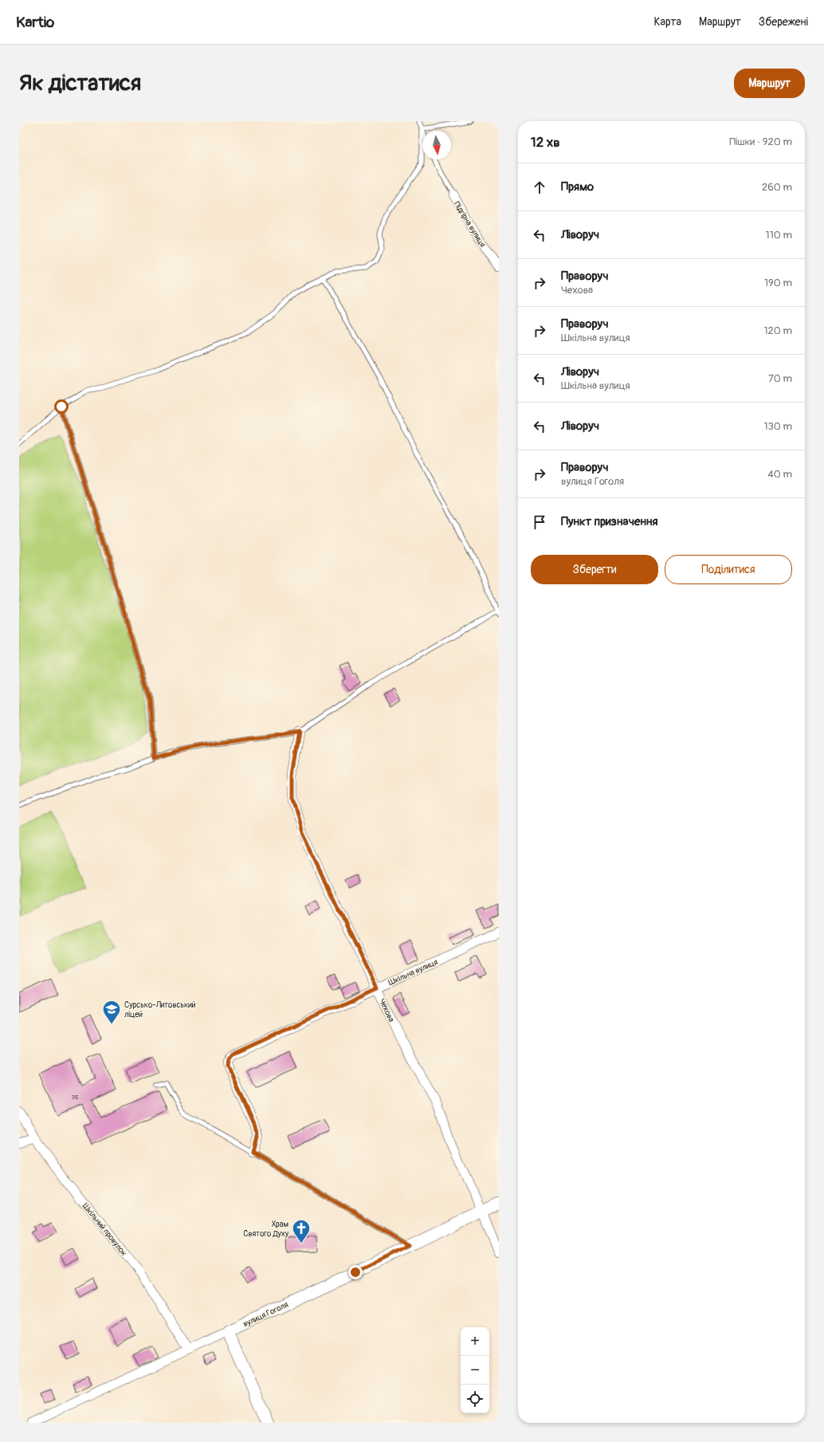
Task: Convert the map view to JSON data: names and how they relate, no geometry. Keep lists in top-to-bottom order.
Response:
{
  "streets": {
    "street": [
      "Підгірна вулиця",
      "Шкільна вулиця",
      "Чехова",
      "Шкільний провулок",
      "вулиця Гоголя"
    ]
  },
  "crossings": [
    ["Шкільна вулиця", "Чехова"],
    ["Чехова", "вулиця Гоголя"],
    ["Шкільний провулок", "вулиця Гоголя"]
  ],
  "places": {
    "school or university": ["Сурсько-Литовський ліцей"],
    "church": ["Храм Святого Духу"]
  },
  "house_numbers": ["35"],
  "north": "bottom",
  "page": {
    "header": "Kartio",
    "nav": ["Карта", "Маршрут", "Збережені"],
    "buttons": [
      "Маршрут",
      ["Зберегти", "Поділитися"]
    ],
    "title": "Як дістатися",
    "heading": ["12 хв", "Пішки · 920 m"],
    "list": [
      ["Прямо", "260 m"],
      ["Ліворуч", "110 m"],
      ["Праворуч", "Чехова", "190 m"],
      ["Праворуч", "Шкільна вулиця", "120 m"],
      ["Ліворуч", "Шкільна вулиця", "70 m"],
      ["Ліворуч", "130 m"],
      ["Праворуч", "вулиця Гоголя", "40 m"],
      "Пункт призначення"
    ],
    "map_buttons": ["+", "−"]
  }
}
